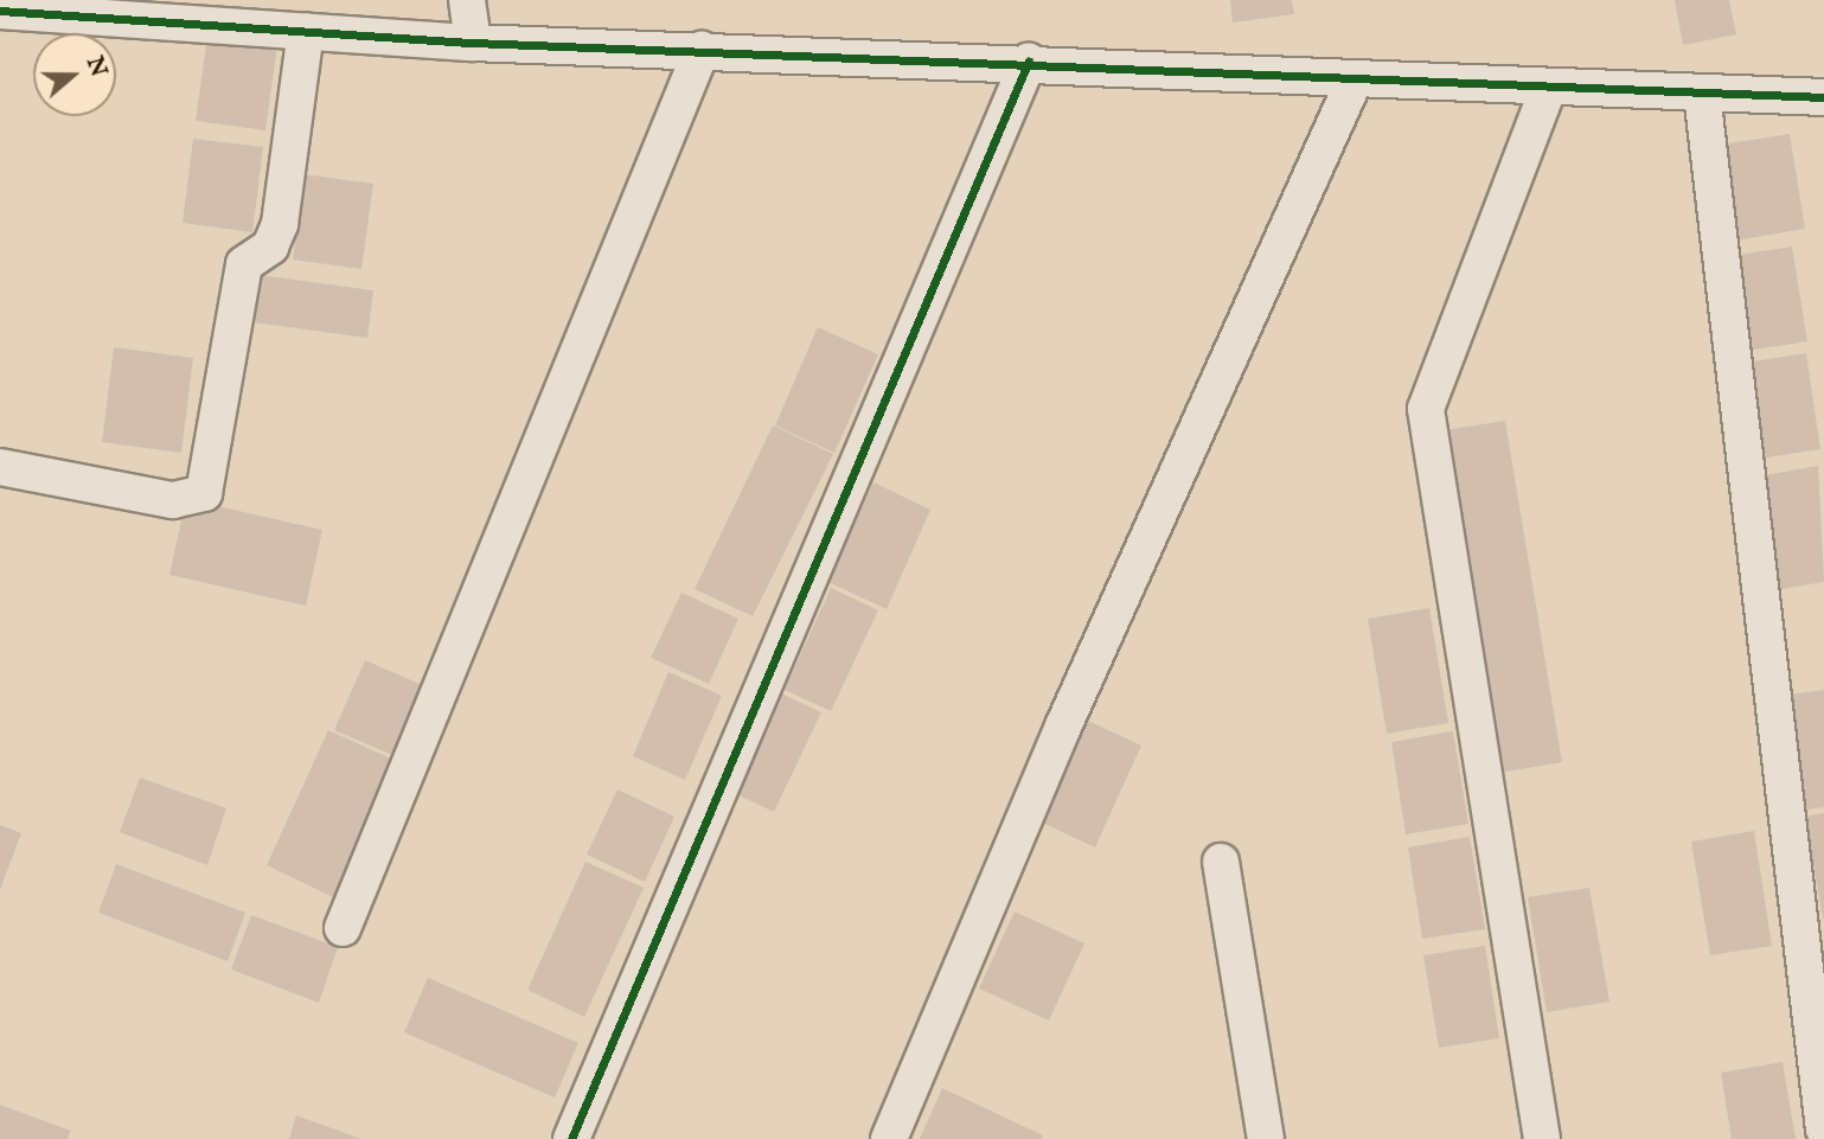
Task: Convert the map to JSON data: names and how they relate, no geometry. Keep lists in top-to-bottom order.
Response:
{
  "north": "right"
}
